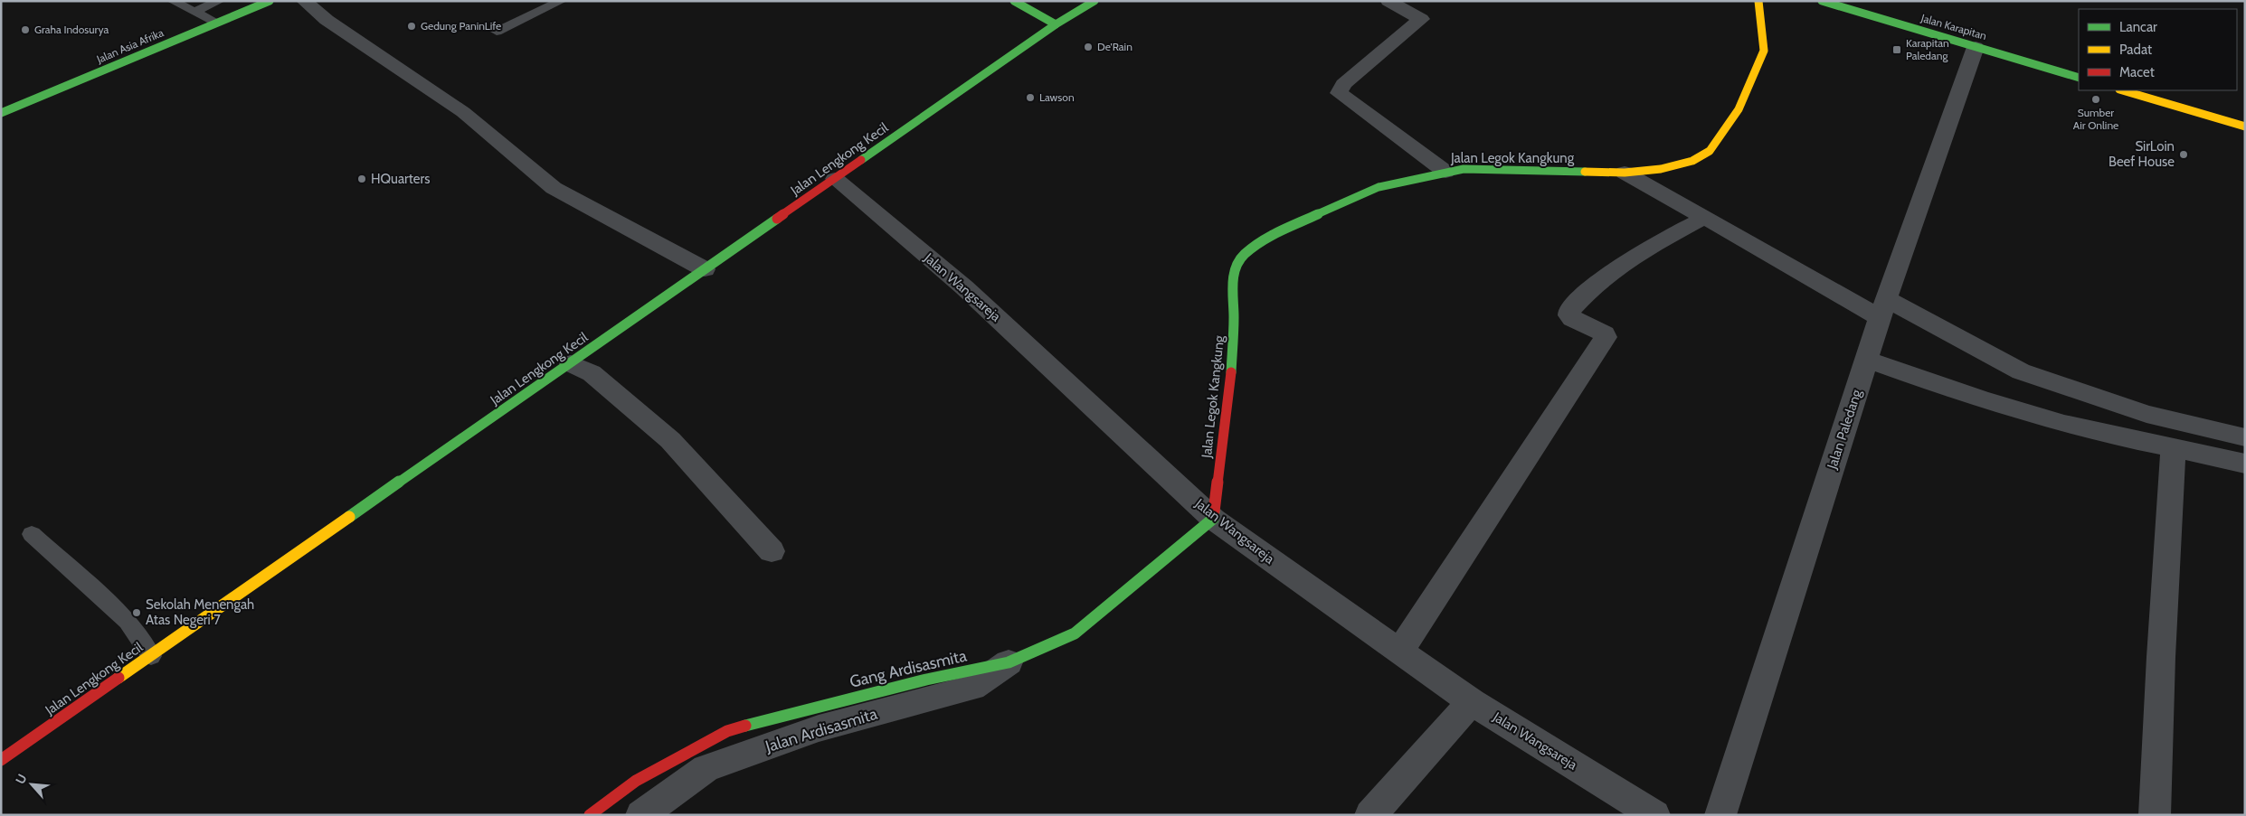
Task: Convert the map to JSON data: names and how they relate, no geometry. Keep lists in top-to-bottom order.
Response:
{
  "streets": {
    "main road": [
      "Jalan Karapitan",
      "Jalan Asia Afrika",
      "Jalan Legok Kangkung",
      "Jalan Lengkong Kecil",
      "Gang Ardisasmita"
    ],
    "street": ["Jalan Wangsareja", "Jalan Paledang", "Jalan Ardisasmita"]
  },
  "crossings": [
    ["Jalan Karapitan", "Jalan Paledang"],
    ["Jalan Legok Kangkung", "Jalan Wangsareja"],
    ["Jalan Legok Kangkung", "Gang Ardisasmita"],
    ["Jalan Lengkong Kecil", "Jalan Wangsareja"],
    ["Jalan Wangsareja", "Gang Ardisasmita"],
    ["Gang Ardisasmita", "Jalan Ardisasmita"]
  ],
  "places": {
    "other": [
      "Gedung PaninLife",
      "Graha Indosurya",
      "De'Rain",
      "Lawson",
      "Sumber Air Online",
      "SirLoin Beef House",
      "HQuarters",
      "Sekolah Menengah Atas Negeri 7"
    ],
    "transit": ["Karapitan Paledang"]
  },
  "legend": ["Lancar", "Padat", "Macet"],
  "north": "top left"
}
